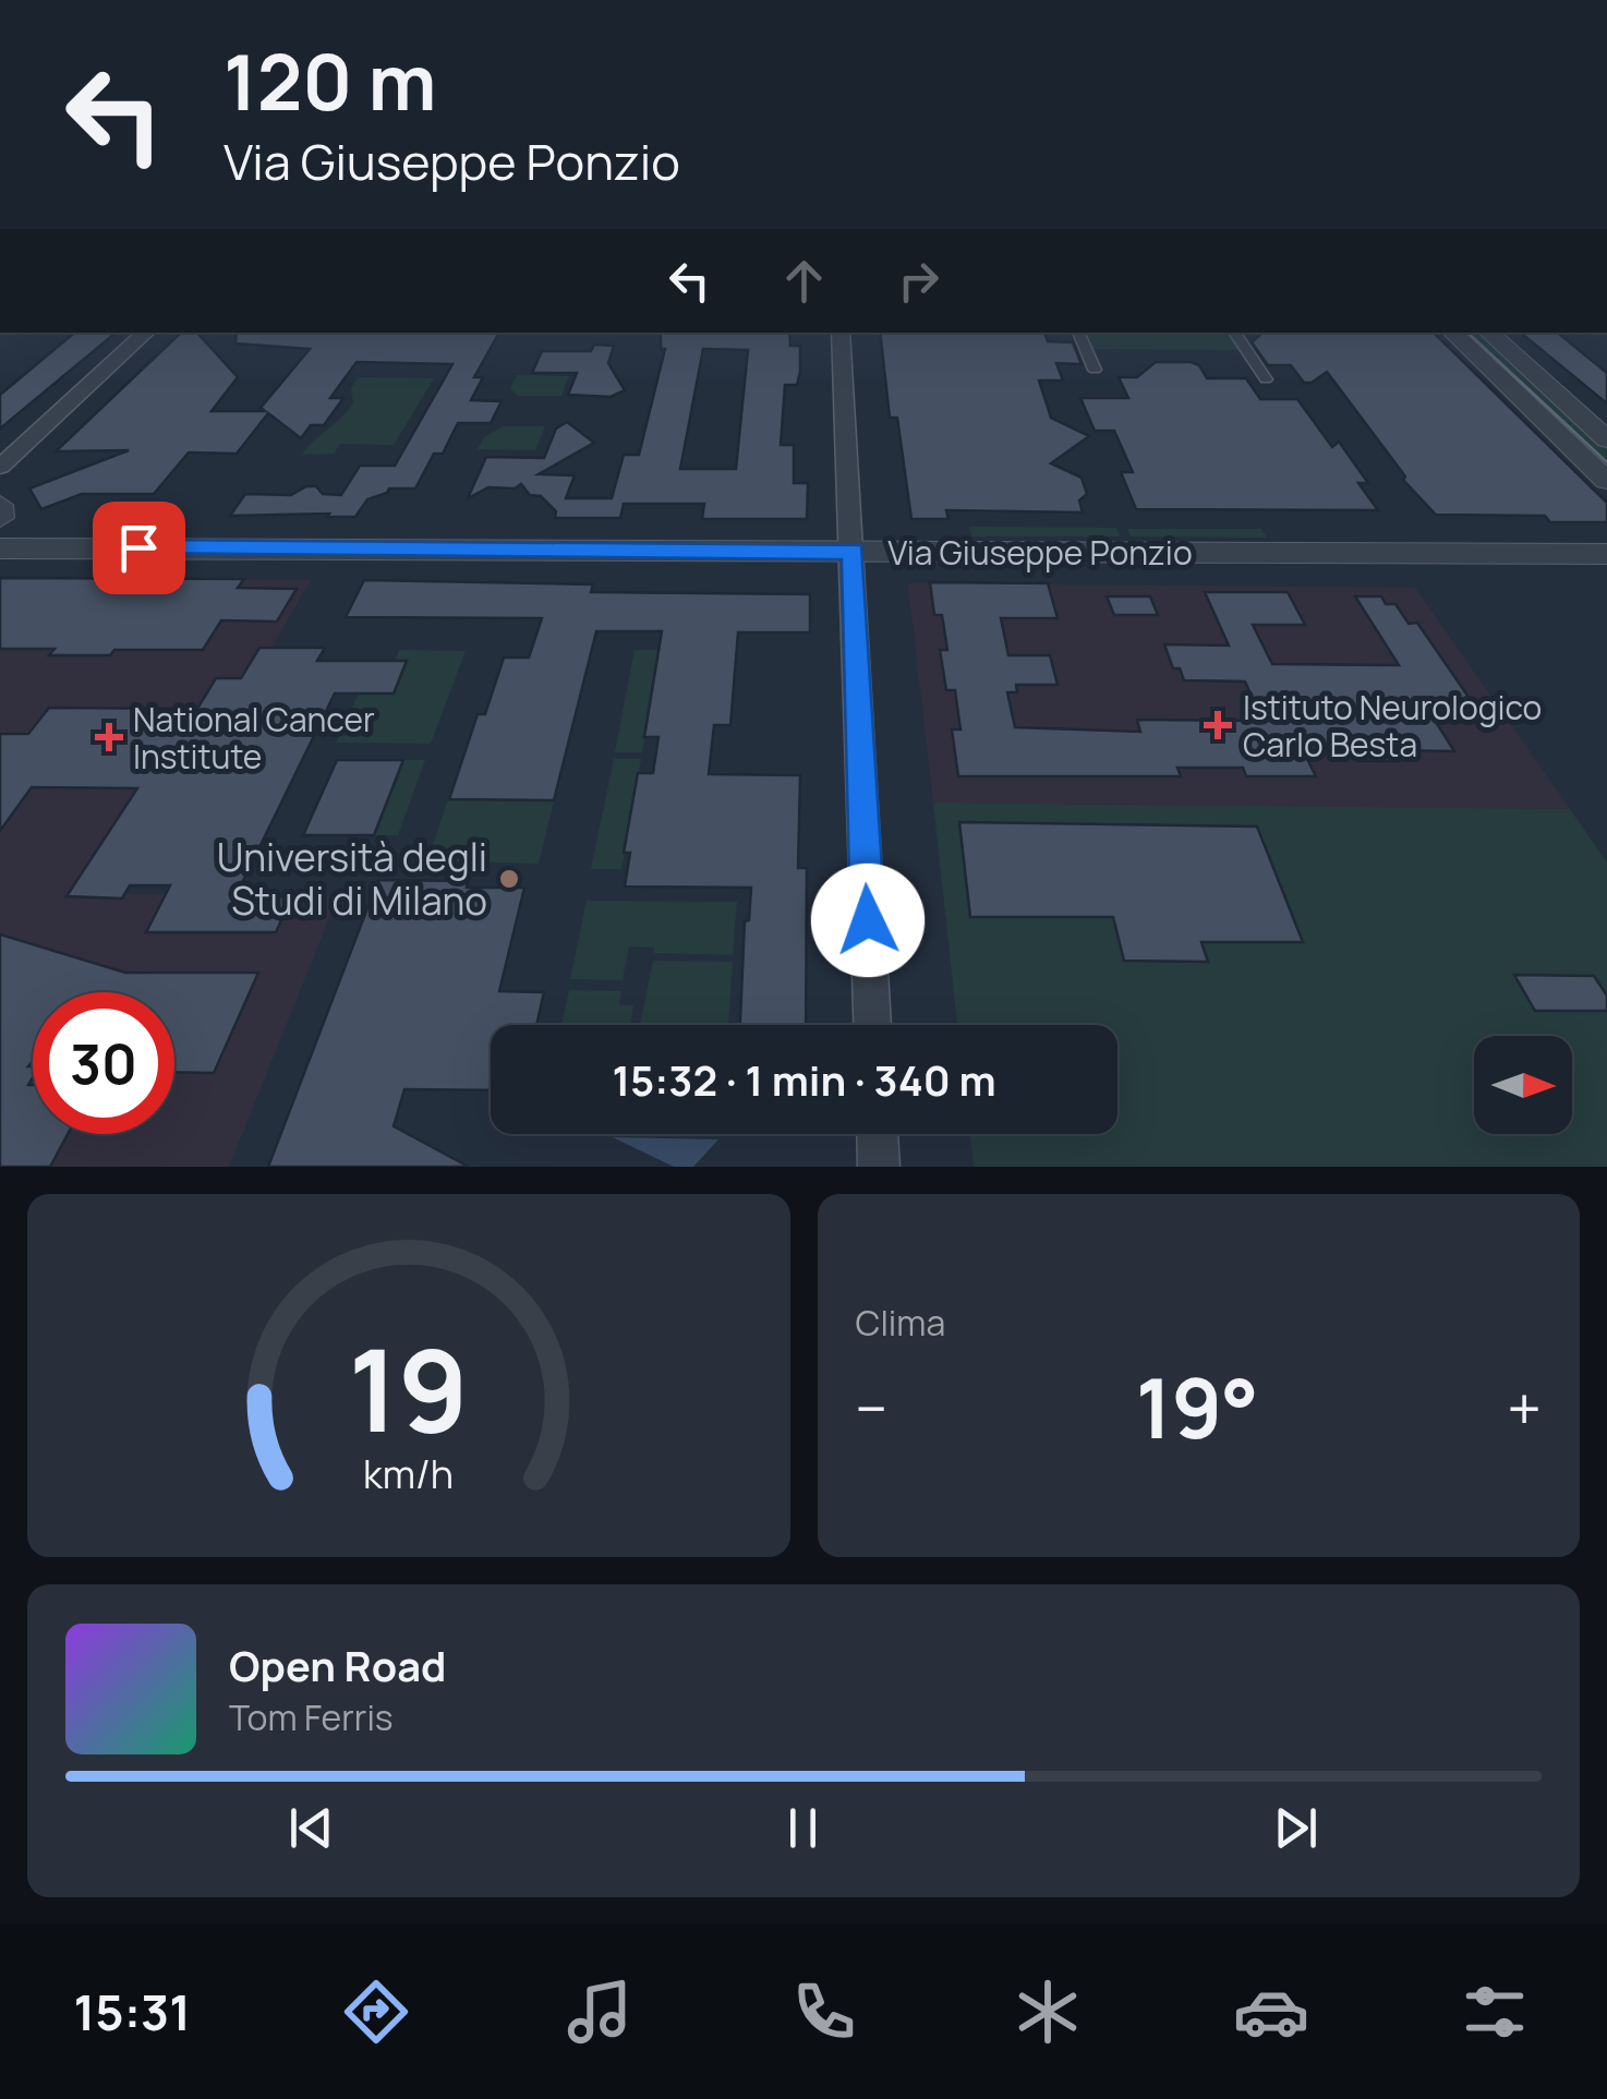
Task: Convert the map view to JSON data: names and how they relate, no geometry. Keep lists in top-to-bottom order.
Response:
{
  "streets": {
    "street": ["Via Giuseppe Ponzio"]
  },
  "places": {
    "health": ["Istituto Neurologico Carlo Besta", "National Cancer Institute"],
    "other": ["Università degli Studi di Milano"]
  },
  "north": "right",
  "page": {
    "turn": ["120 m", "Via Giuseppe Ponzio"],
    "limit": "30",
    "trip": "15:32 · 1 min · 340 m",
    "tile": "Clima",
    "heat": ["−", "19°", "+"],
    "song": ["Open Road", "Tom Ferris"],
    "tabs": "15:31",
    "gauge": ["19", "km/h"]
  }
}
